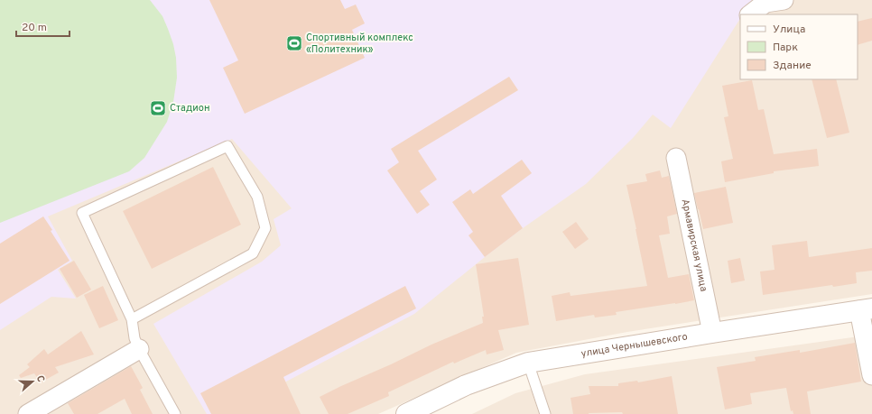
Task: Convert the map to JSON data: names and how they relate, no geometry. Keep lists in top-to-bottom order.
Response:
{
  "streets": {
    "street": ["Армавирская улица", "улица Чернышевского"]
  },
  "crossings": [
    ["Армавирская улица", "улица Чернышевского"]
  ],
  "places": {
    "sports": ["Спортивный комплекс «Политехник»", "Стадион"]
  },
  "legend": ["Улица", "Парк", "Здание"],
  "scale_bar": "20 m",
  "north": "right"
}
